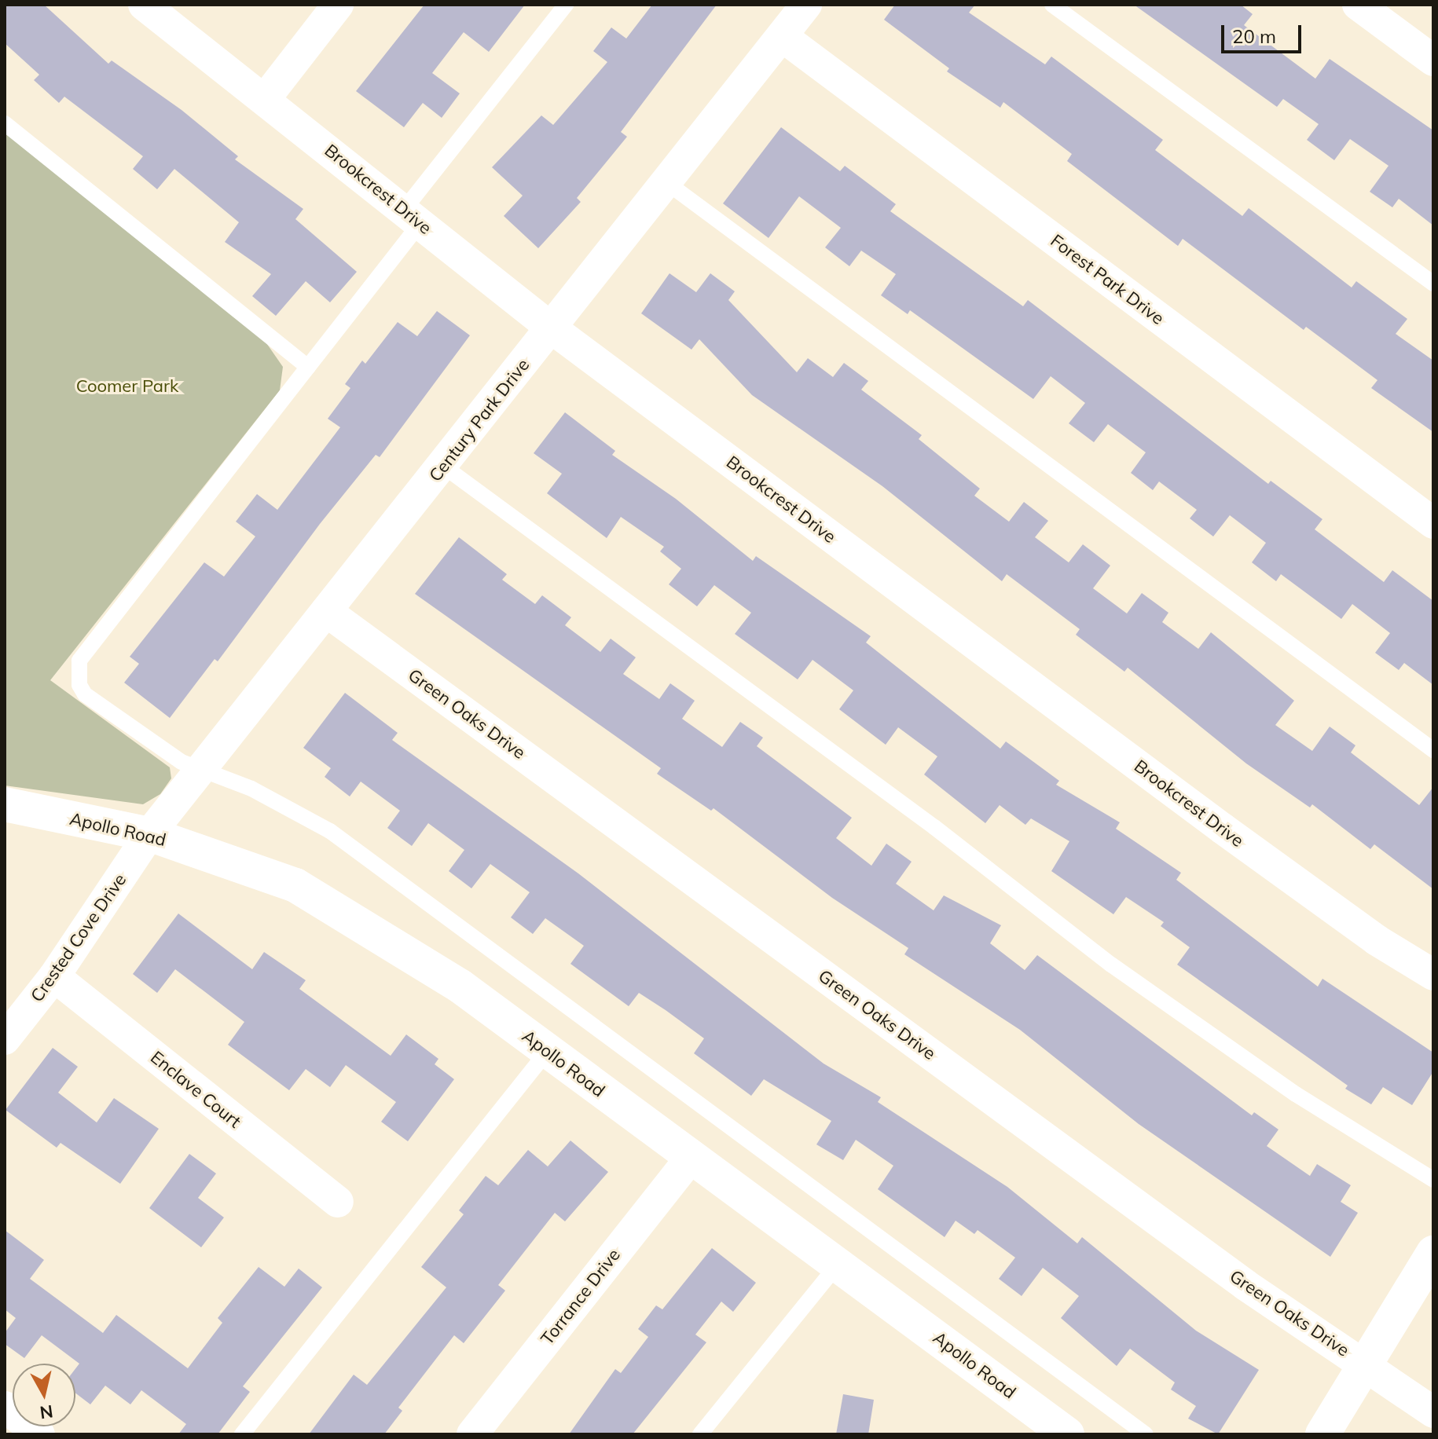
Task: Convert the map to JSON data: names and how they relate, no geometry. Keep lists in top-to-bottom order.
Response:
{
  "streets": {
    "street": [
      "Brookcrest Drive",
      "Forest Park Drive",
      "Century Park Drive",
      "Green Oaks Drive",
      "Apollo Road",
      "Crested Cove Drive",
      "Enclave Court",
      "Torrance Drive"
    ]
  },
  "crossings": [
    ["Brookcrest Drive", "Century Park Drive"],
    ["Forest Park Drive", "Century Park Drive"],
    ["Century Park Drive", "Green Oaks Drive"],
    ["Century Park Drive", "Apollo Road"],
    ["Century Park Drive", "Crested Cove Drive"],
    ["Apollo Road", "Crested Cove Drive"],
    ["Apollo Road", "Torrance Drive"],
    ["Crested Cove Drive", "Enclave Court"]
  ],
  "parks": ["Coomer Park"],
  "scale_bar": "20 m",
  "north": "bottom"
}
